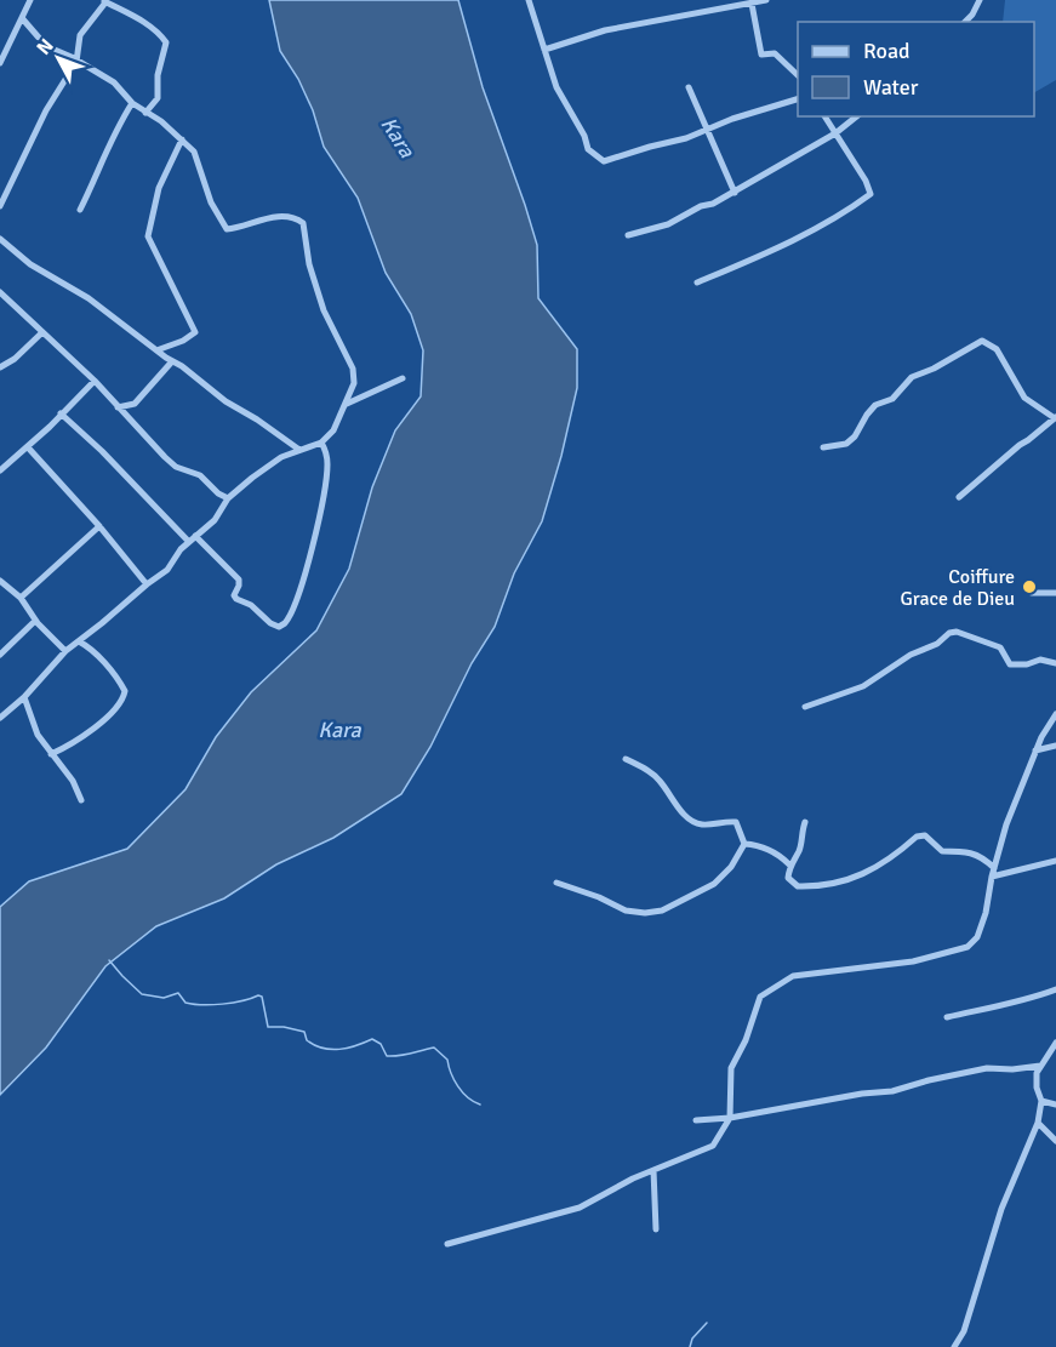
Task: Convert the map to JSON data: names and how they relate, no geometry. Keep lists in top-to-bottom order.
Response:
{
  "water": ["Kara"],
  "places": ["Coiffure Grace de Dieu"],
  "legend": ["Road", "Water"],
  "north": "top left"
}
